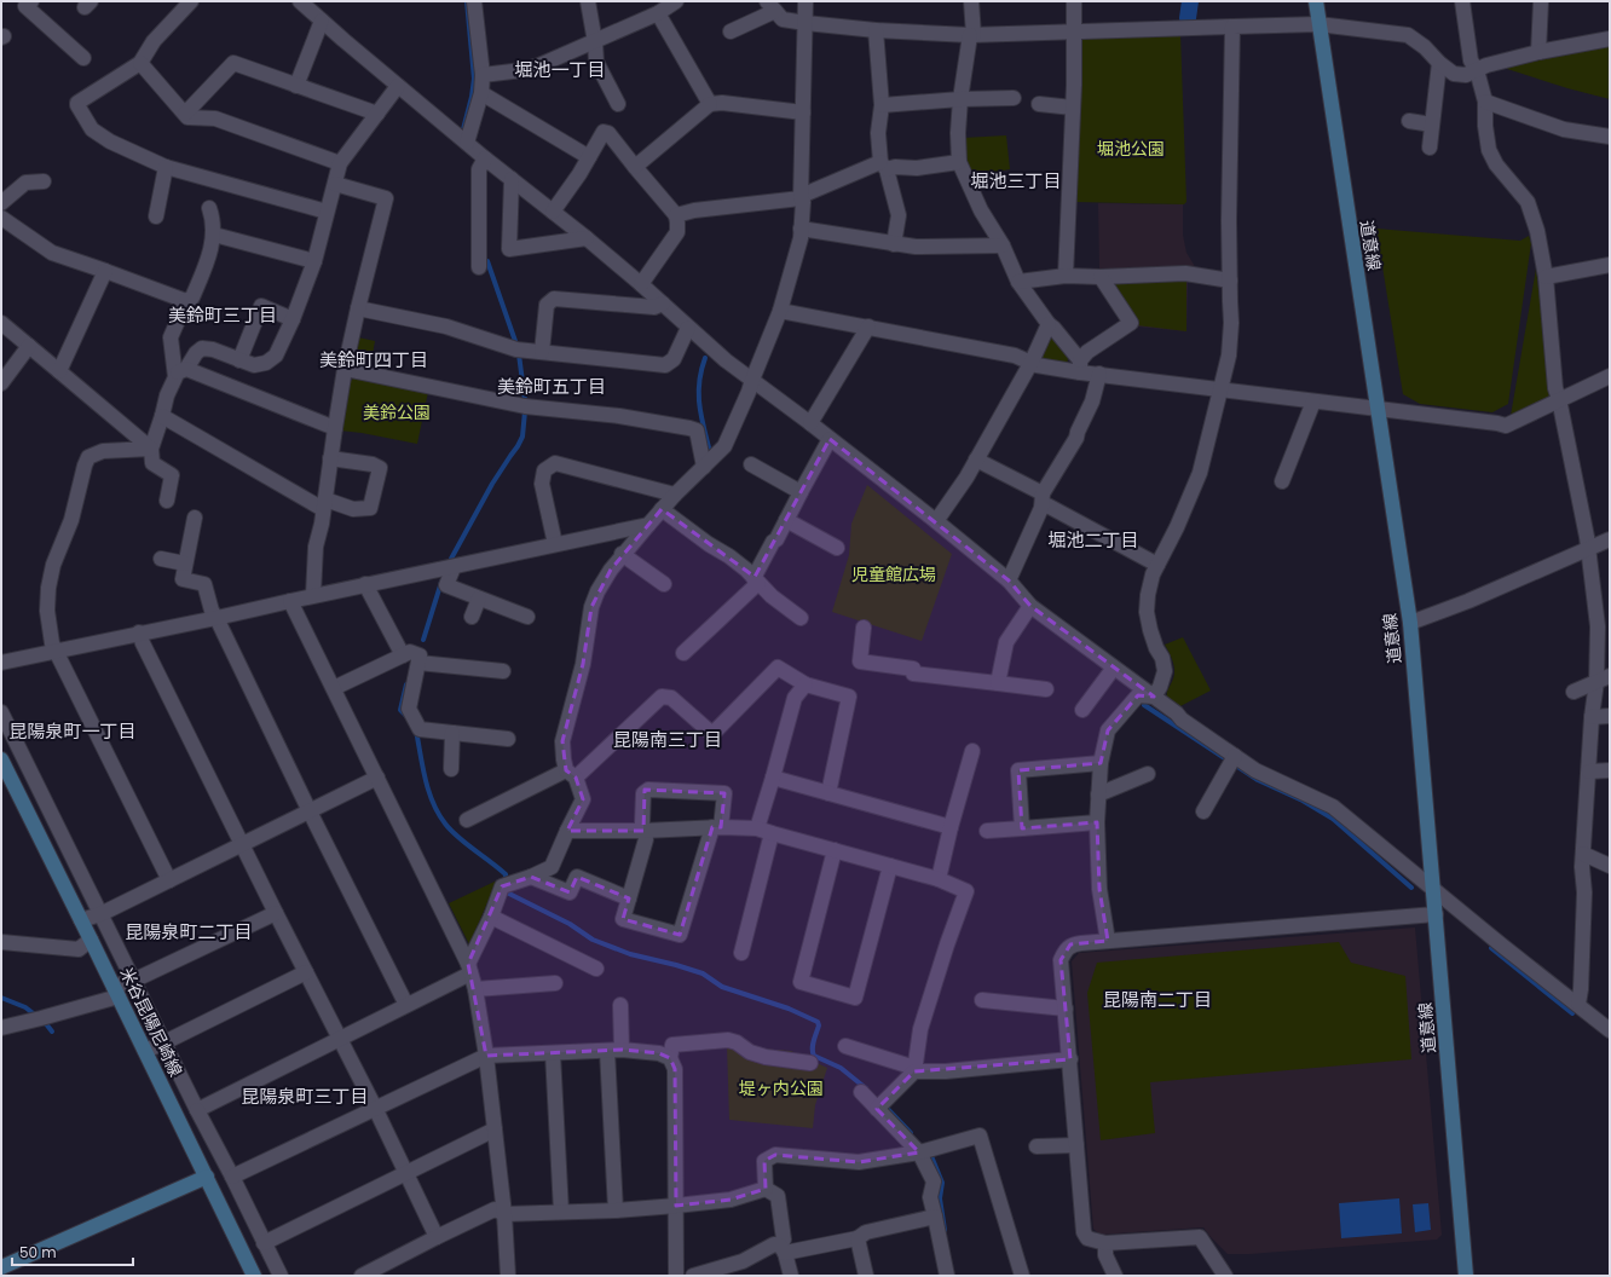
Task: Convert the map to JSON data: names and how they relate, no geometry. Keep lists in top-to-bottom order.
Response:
{
  "streets": {
    "street": ["道意線", "米谷昆陽尼崎線"]
  },
  "districts": [
    "堀池一丁目",
    "堀池三丁目",
    "美鈴町三丁目",
    "美鈴町四丁目",
    "美鈴町五丁目",
    "堀池二丁目",
    "昆陽泉町一丁目",
    "昆陽南三丁目",
    "昆陽泉町二丁目",
    "昆陽南二丁目",
    "昆陽泉町三丁目"
  ],
  "parks": [
    "堀池公園",
    "美鈴公園",
    "児童館広場",
    "堤ヶ内公園"
  ],
  "scale_bar": "50 m"
}
